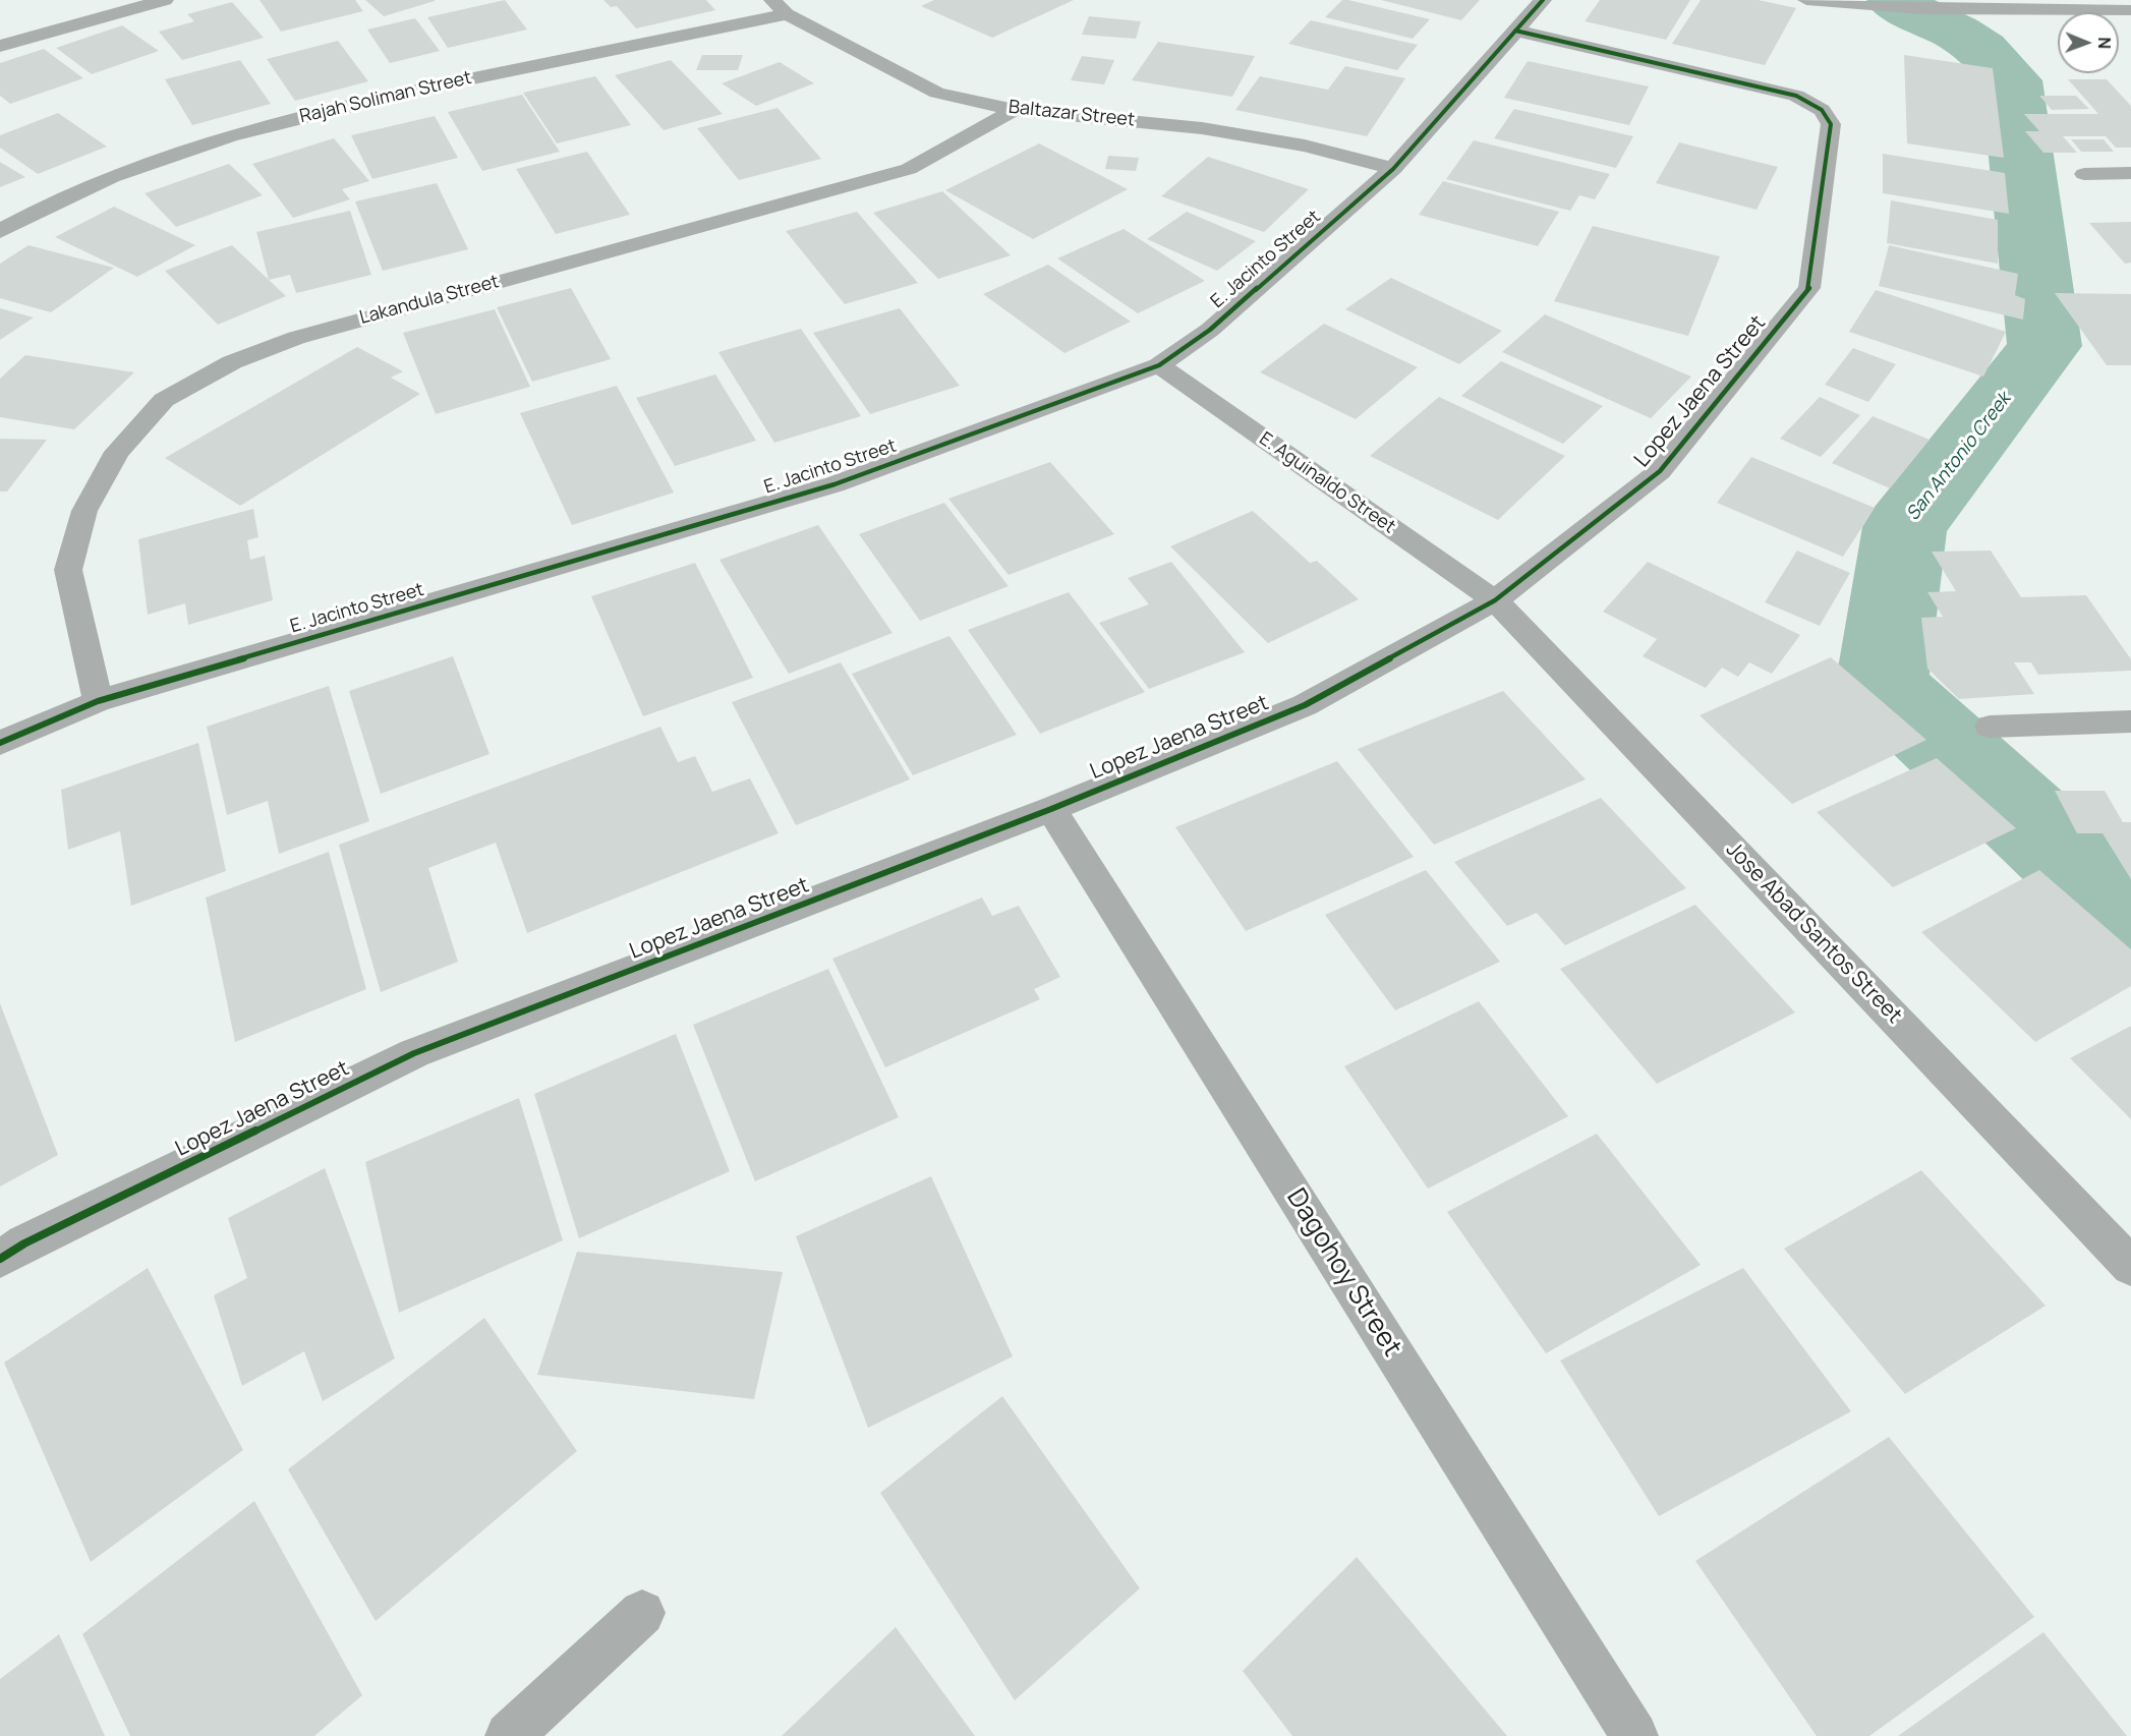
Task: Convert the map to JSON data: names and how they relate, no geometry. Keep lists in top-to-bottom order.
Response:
{
  "streets": {
    "street": [
      "Rajah Soliman Street",
      "Baltazar Street",
      "E. Jacinto Street",
      "Lakandula Street",
      "Lopez Jaena Street",
      "E. Aguinaldo Street",
      "Jose Abad Santos Street",
      "Dagohoy Street"
    ]
  },
  "crossings": [
    ["Rajah Soliman Street", "Baltazar Street"],
    ["Baltazar Street", "E. Jacinto Street"],
    ["Baltazar Street", "Lakandula Street"],
    ["E. Jacinto Street", "Lakandula Street"],
    ["E. Jacinto Street", "Lopez Jaena Street"],
    ["E. Jacinto Street", "E. Aguinaldo Street"],
    ["Lopez Jaena Street", "E. Aguinaldo Street"],
    ["Lopez Jaena Street", "Jose Abad Santos Street"],
    ["Lopez Jaena Street", "Dagohoy Street"],
    ["E. Aguinaldo Street", "Jose Abad Santos Street"]
  ],
  "water": ["San Antonio Creek"],
  "north": "right"
}
